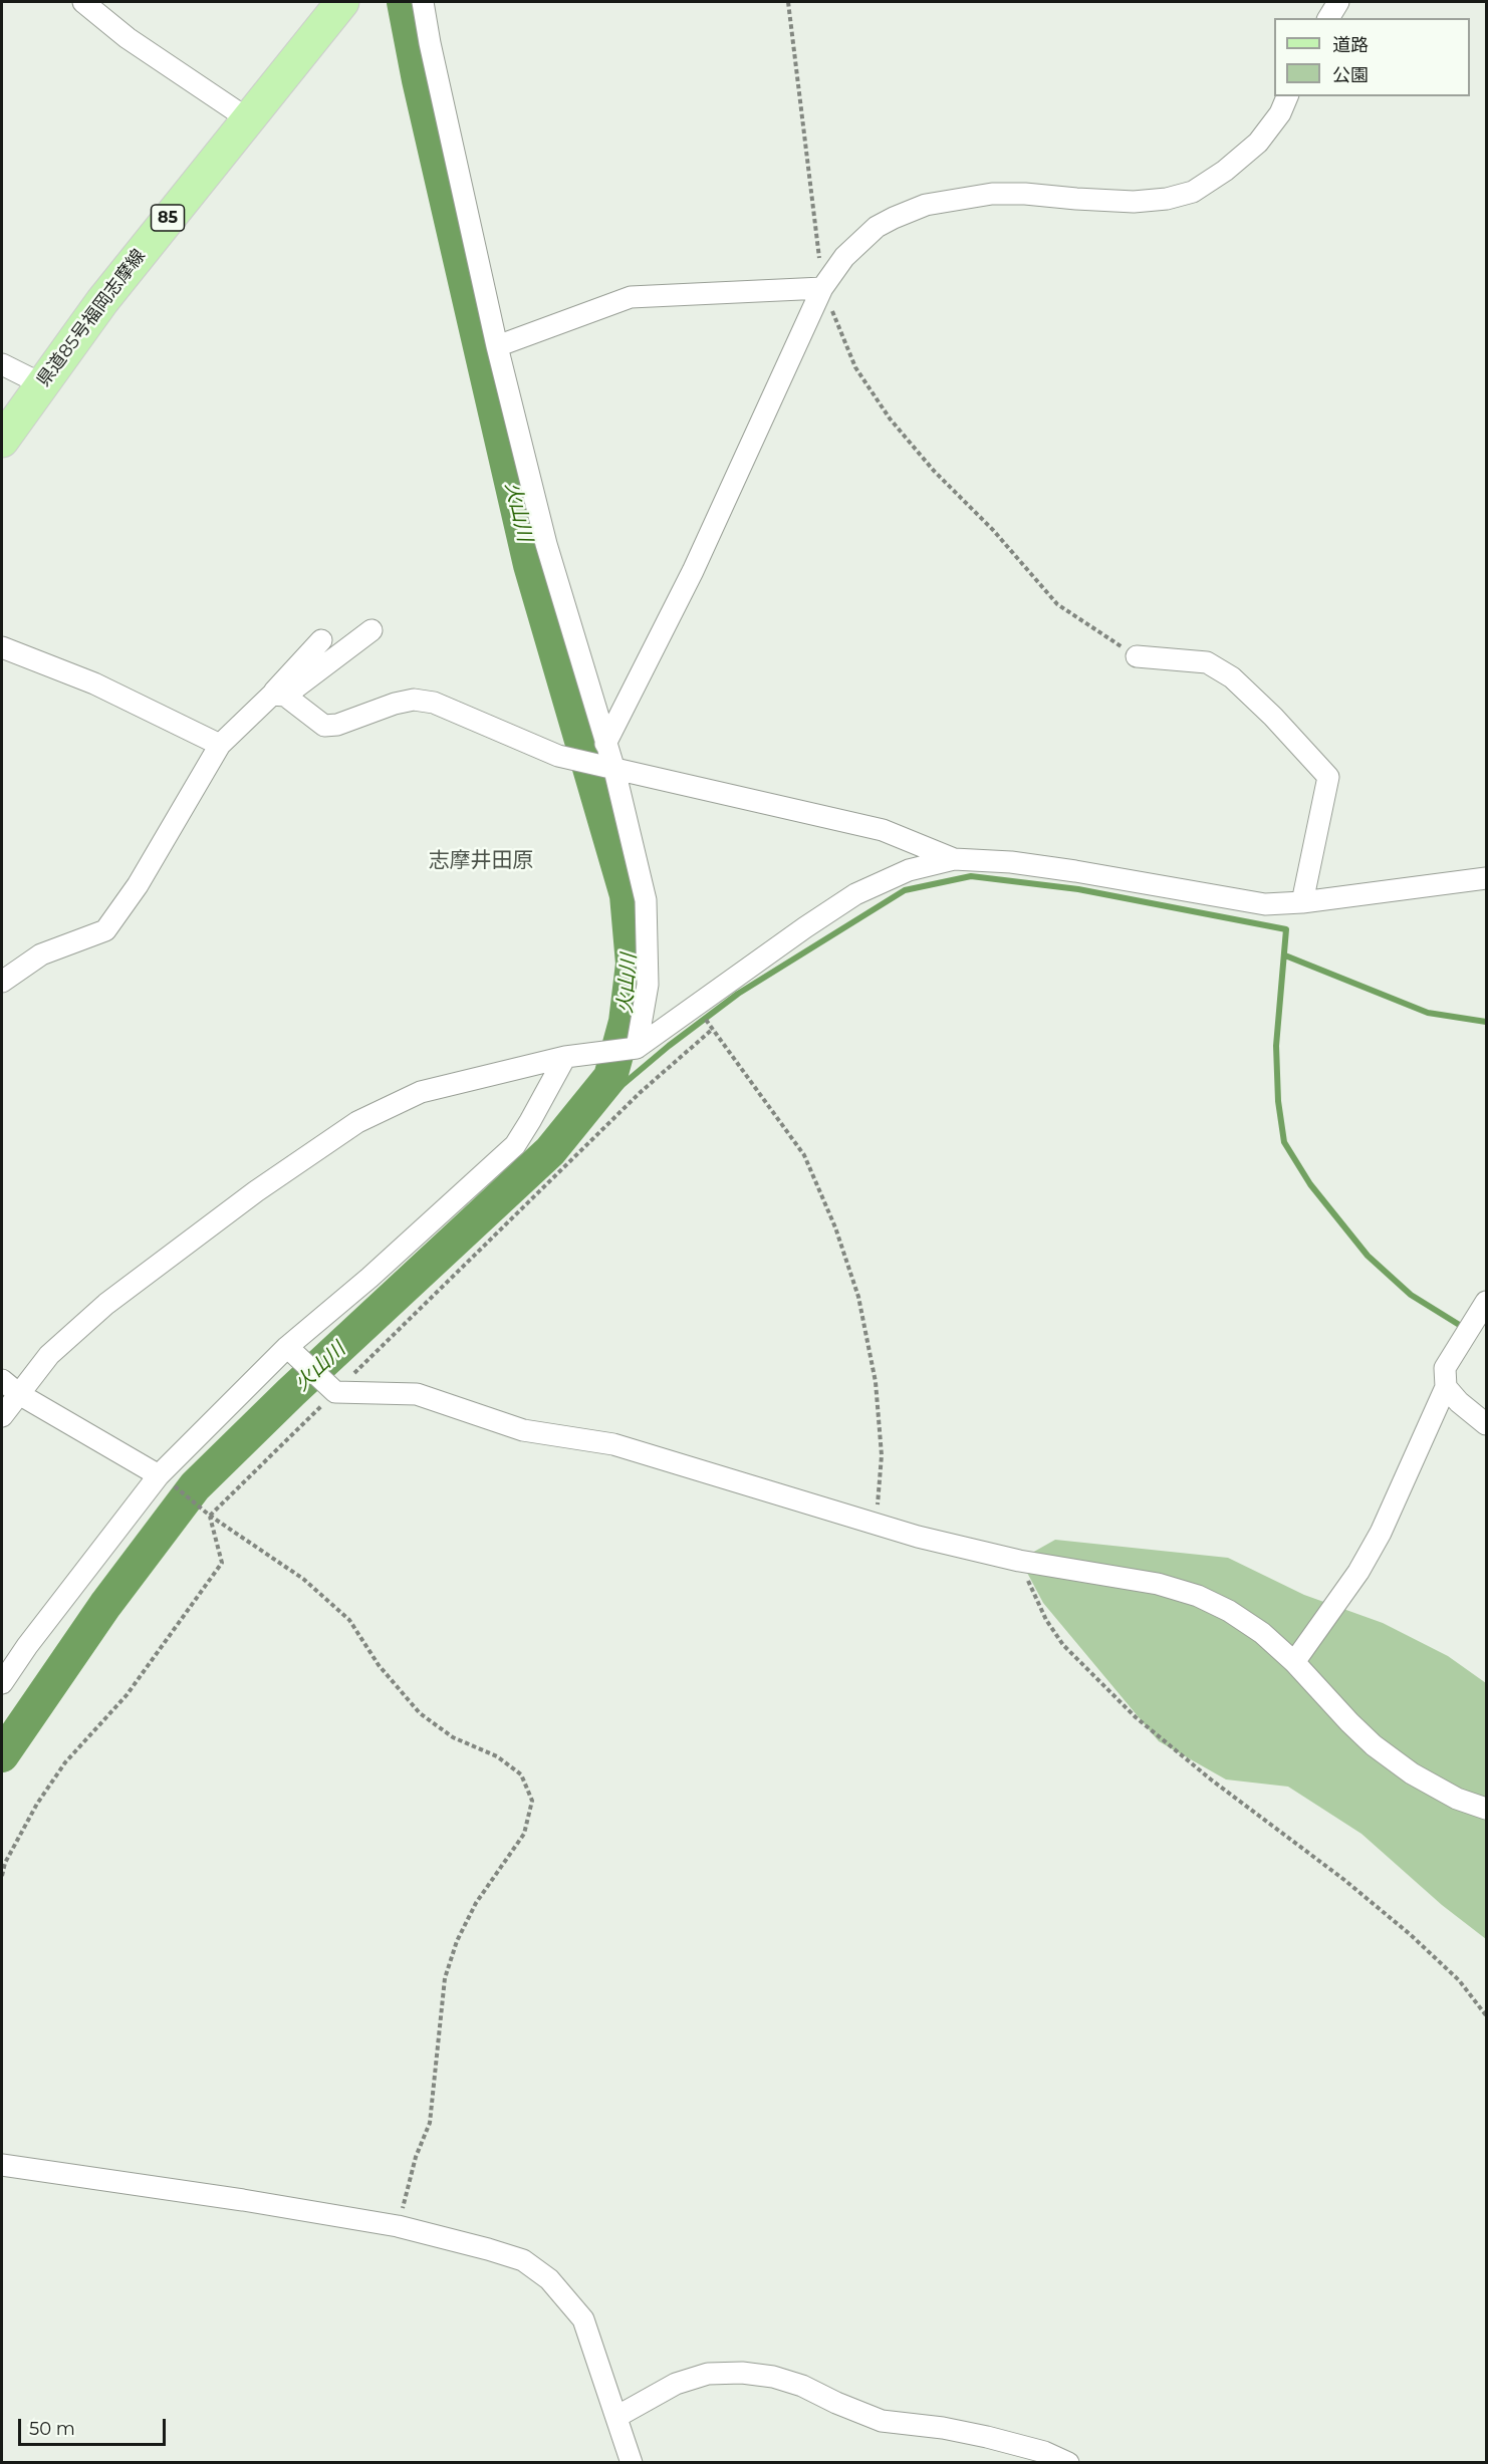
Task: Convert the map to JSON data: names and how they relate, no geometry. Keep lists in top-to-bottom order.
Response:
{
  "streets": {
    "main road": ["85", "県道85号福岡志摩線"]
  },
  "districts": ["志摩井田原"],
  "water": ["火山川"],
  "legend": ["道路", "公園"],
  "scale_bar": "50 m"
}
